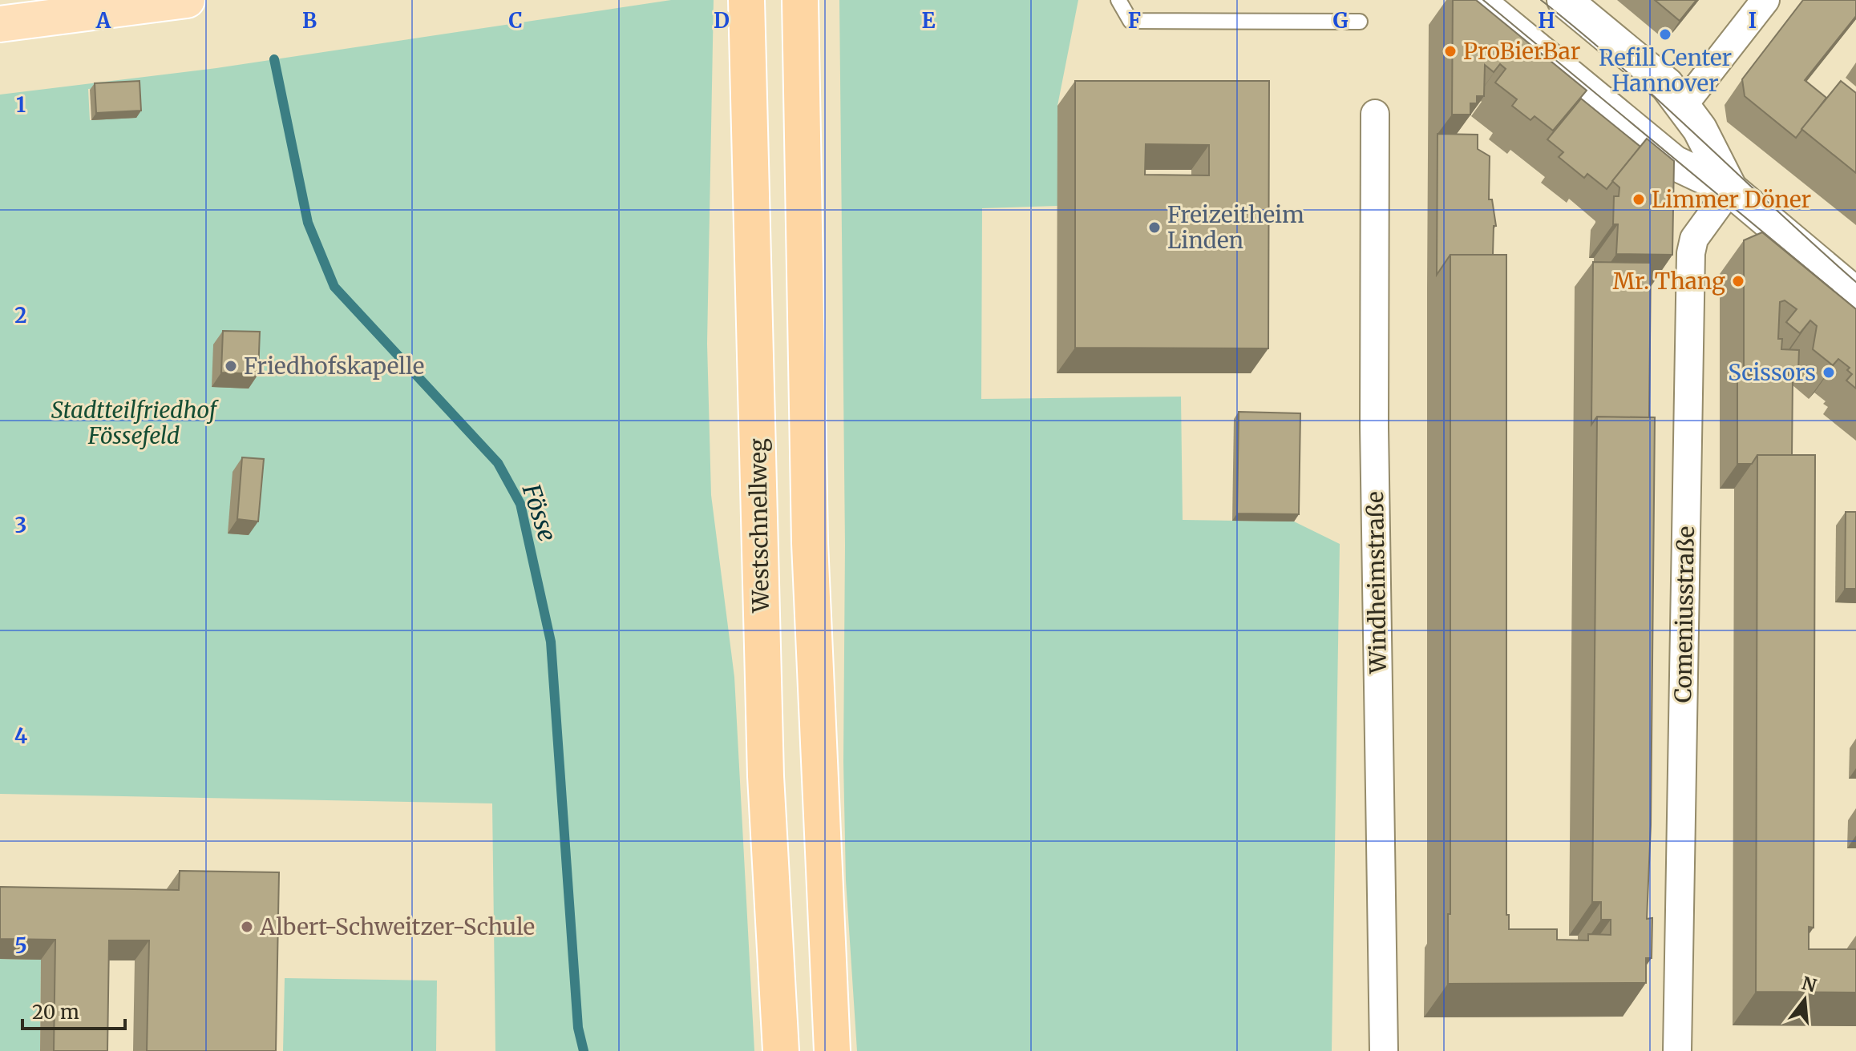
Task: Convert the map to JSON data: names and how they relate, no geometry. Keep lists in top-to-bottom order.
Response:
{
  "streets": {
    "highway": ["Westschnellweg"],
    "street": ["Windheimstraße", "Comeniusstraße"]
  },
  "water": ["Fösse"],
  "parks": ["Stadtteilfriedhof Fössefeld"],
  "places": [
    "Refill Center Hannover",
    "ProBierBar",
    "Limmer Döner",
    "Freizeitheim Linden",
    "Mr. Thang",
    "Friedhofskapelle",
    "Scissors",
    "Albert-Schweitzer-Schule"
  ],
  "scale_bar": "20 m",
  "north": "top",
  "grid": {
    "columns": [
      "A",
      "B",
      "C",
      "D",
      "E",
      "F",
      "G",
      "H",
      "I"
    ],
    "rows": [
      "1",
      "2",
      "3",
      "4",
      "5"
    ]
  }
}
